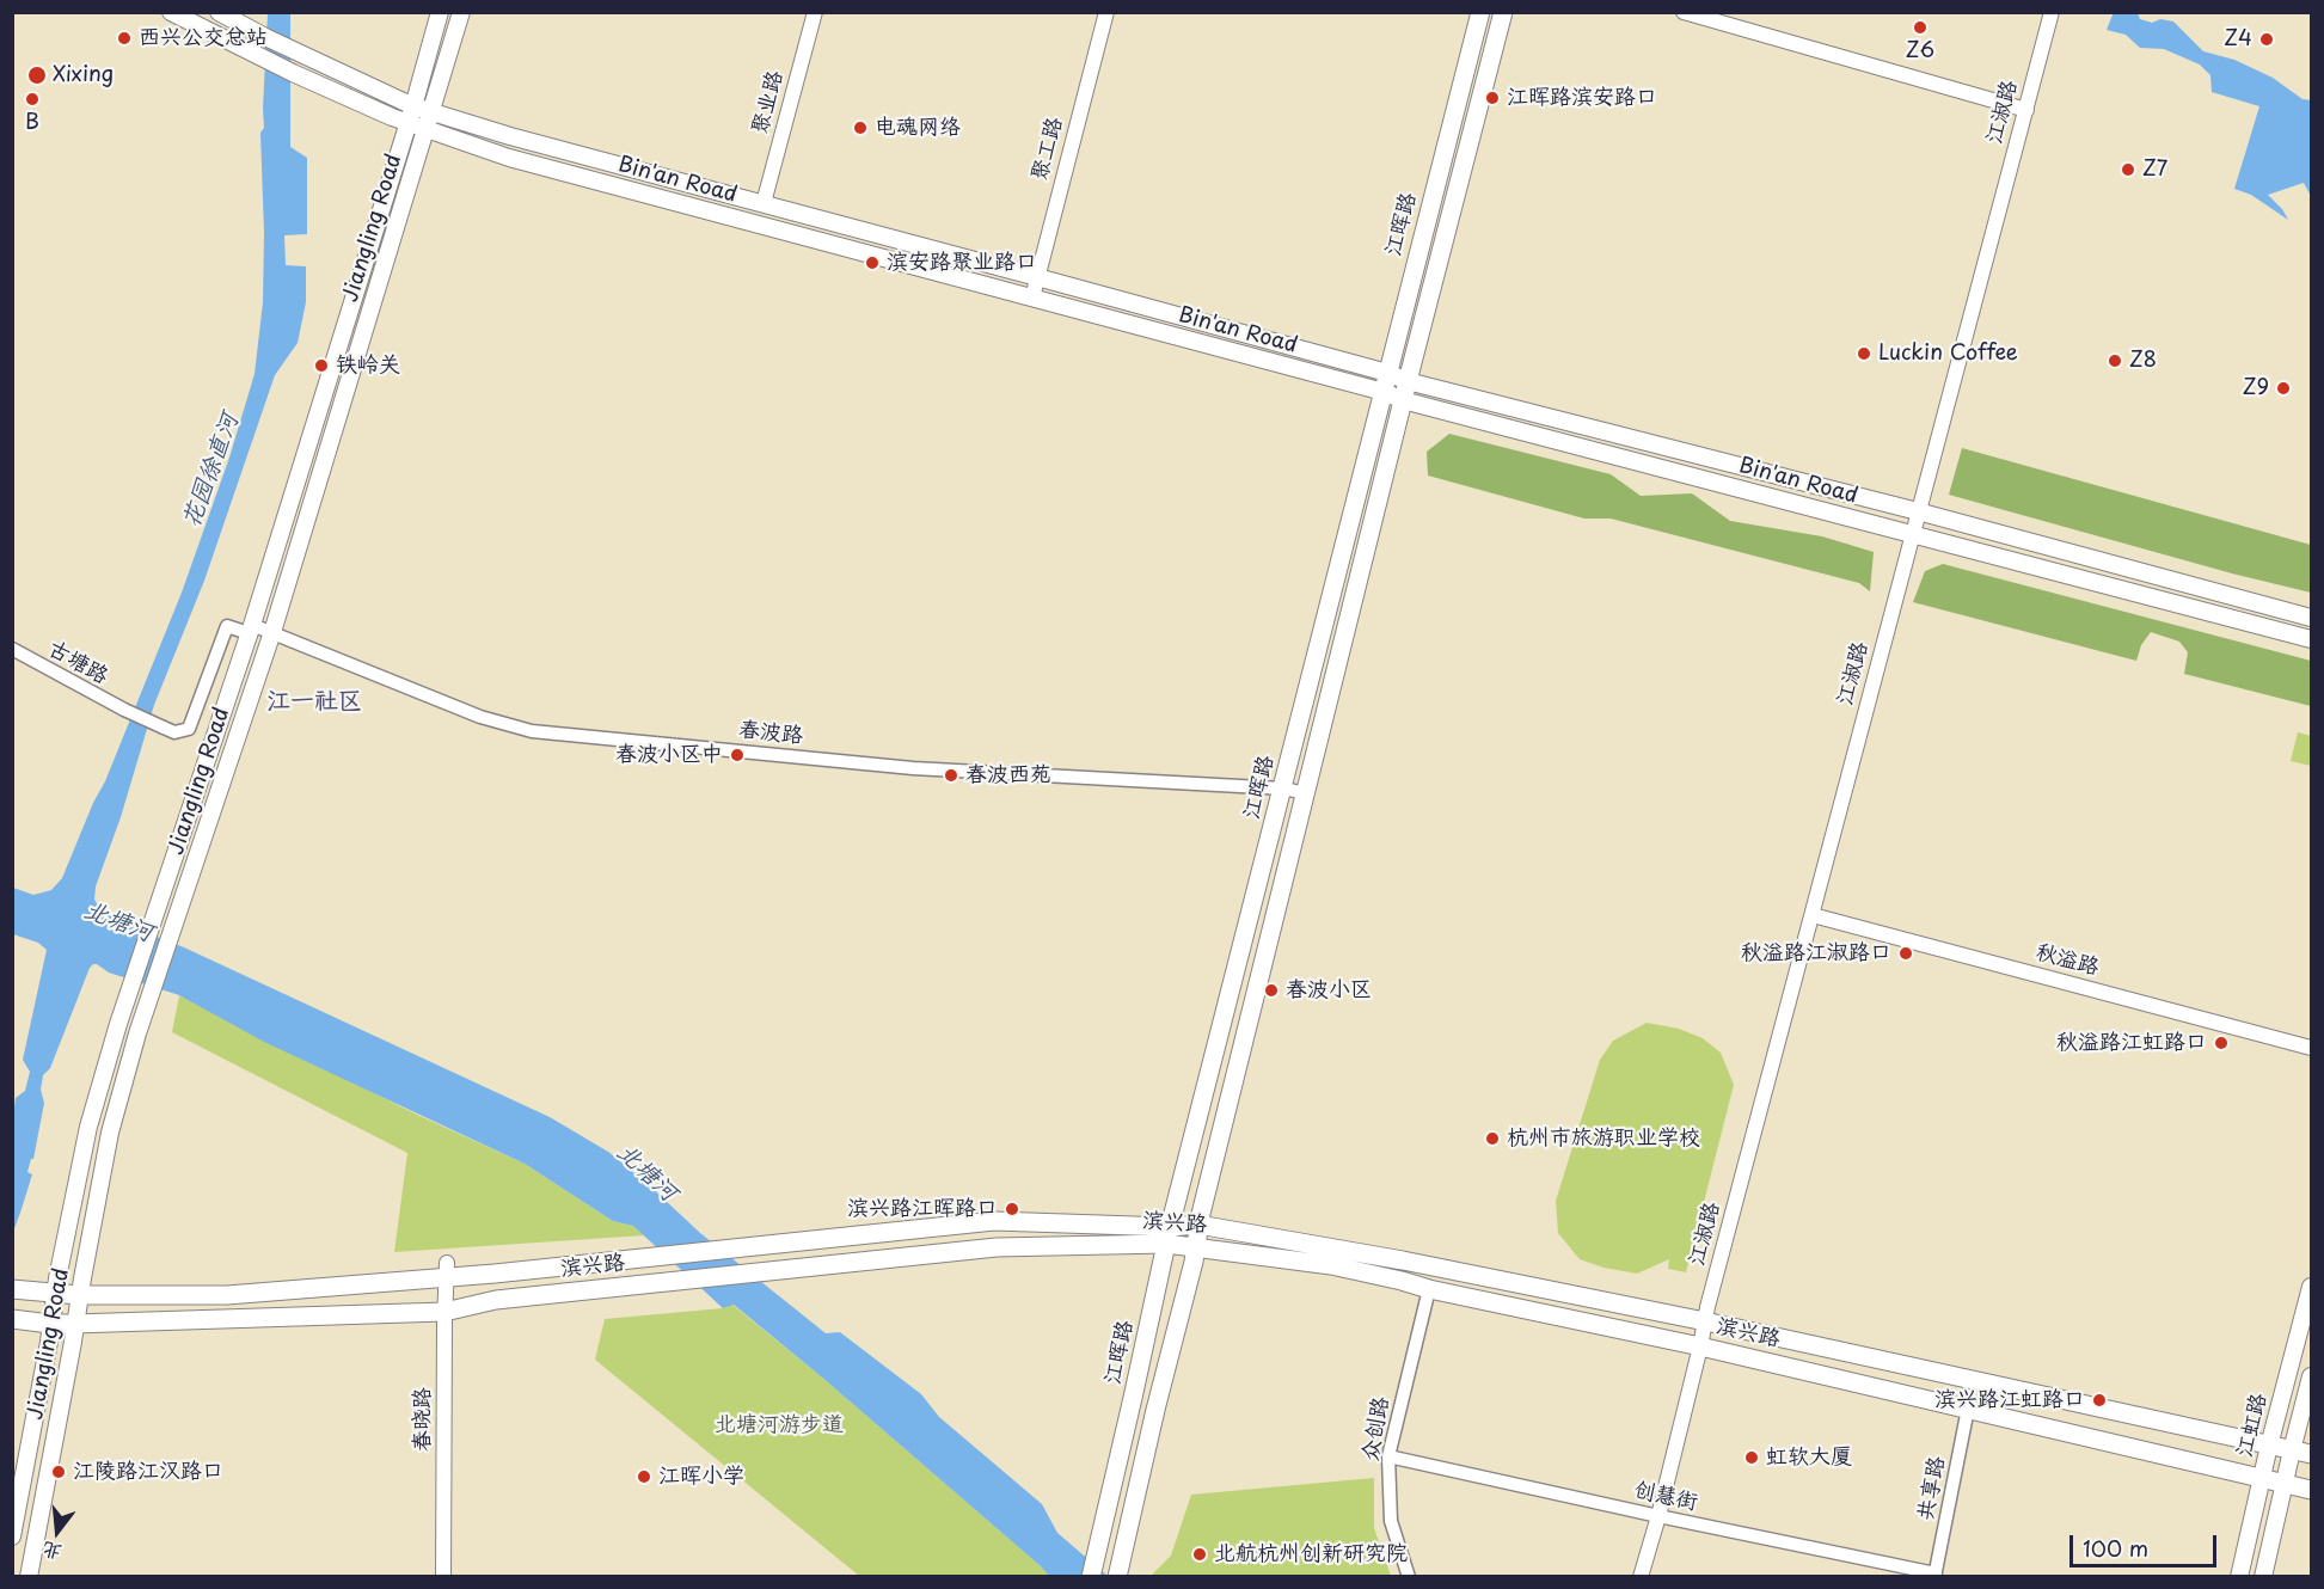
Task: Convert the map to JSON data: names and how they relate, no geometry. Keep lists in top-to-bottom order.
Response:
{
  "streets": {
    "main road": [
      "Bin'an Road",
      "江晖路",
      "Jiangling Road",
      "滨兴路",
      "江虹路"
    ],
    "street": [
      "聚业路",
      "江淑路",
      "聚工路",
      "古塘路",
      "春波路",
      "秋溢路",
      "春晓路",
      "众创路",
      "共享路",
      "创慧街"
    ]
  },
  "crossings": [
    ["聚业路", "Bin'an Road"],
    ["江淑路", "Bin'an Road"],
    ["江淑路", "秋溢路"],
    ["江淑路", "滨兴路"],
    ["江淑路", "创慧街"],
    ["聚工路", "Bin'an Road"],
    ["Bin'an Road", "江晖路"],
    ["Bin'an Road", "Jiangling Road"],
    ["江晖路", "春波路"],
    ["江晖路", "滨兴路"],
    ["Jiangling Road", "古塘路"],
    ["Jiangling Road", "春波路"],
    ["Jiangling Road", "滨兴路"],
    ["古塘路", "春波路"],
    ["滨兴路", "春晓路"],
    ["滨兴路", "江虹路"],
    ["滨兴路", "众创路"],
    ["滨兴路", "共享路"],
    ["众创路", "创慧街"],
    ["共享路", "创慧街"]
  ],
  "districts": ["江一社区"],
  "water": ["花园徐直河", "北塘河"],
  "parks": ["北塘河游步道"],
  "places": [
    "Z6",
    "西兴公交总站",
    "Z4",
    "Xixing",
    "江晖路滨安路口",
    "B",
    "电魂网络",
    "Z7",
    "滨安路聚业路口",
    "Luckin Coffee",
    "Z8",
    "铁岭关",
    "Z9",
    "春波小区中",
    "春波西苑",
    "秋溢路江淑路口",
    "春波小区",
    "秋溢路江虹路口",
    "杭州市旅游职业学校",
    "滨兴路江晖路口",
    "滨兴路江虹路口",
    "虹软大厦",
    "江陵路江汉路口",
    "江晖小学",
    "北航杭州创新研究院"
  ],
  "scale_bar": "100 m",
  "north": "bottom"
}
